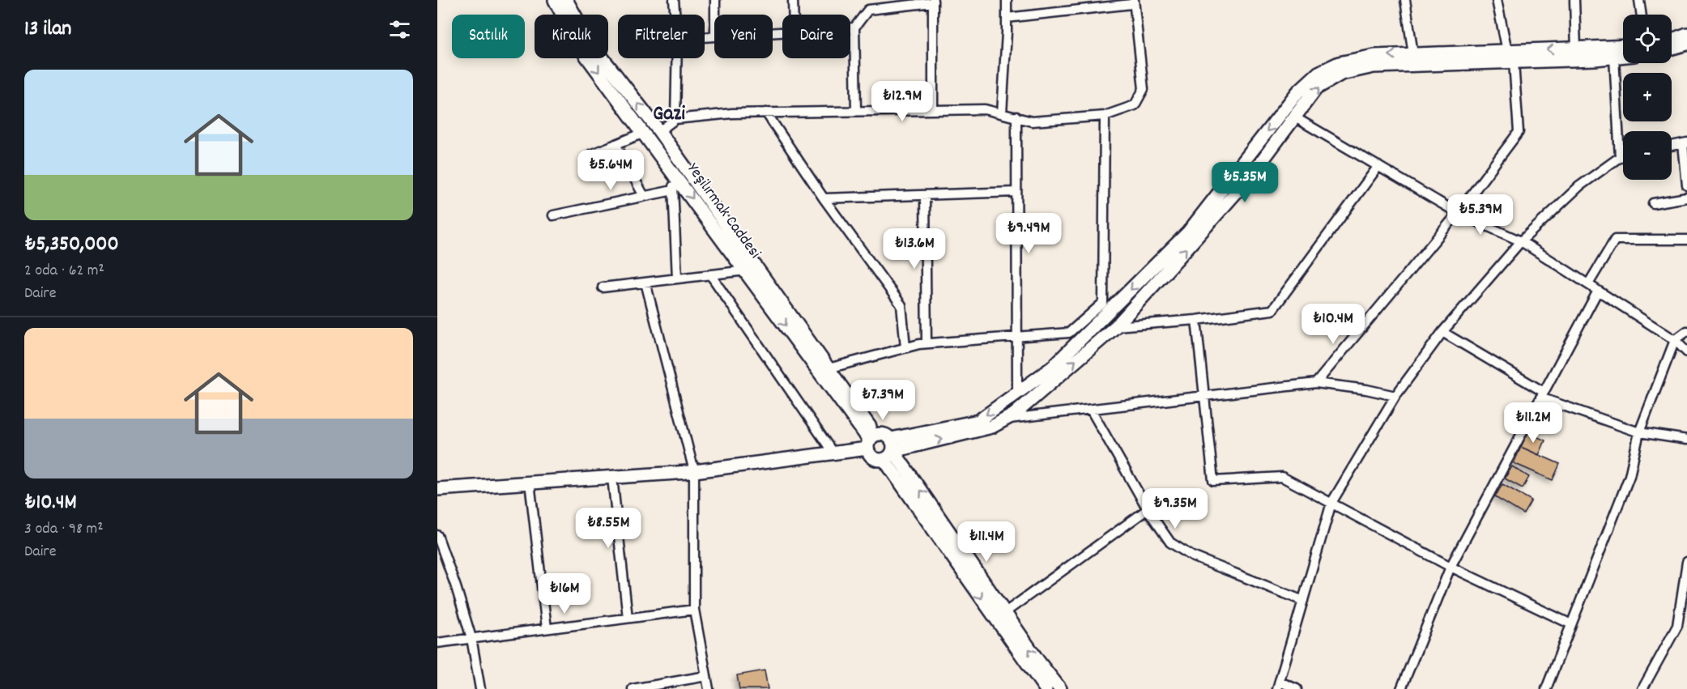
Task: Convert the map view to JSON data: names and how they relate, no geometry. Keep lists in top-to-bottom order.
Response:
{
  "streets": {
    "main road": ["Yeşilırmak Caddesi"]
  },
  "districts": ["Gazi"],
  "page": {
    "heading": "13 ilan",
    "map_buttons": ["+", "−"],
    "chip": [
      "Satılık",
      "Kiralık",
      "Filtreler",
      "Yeni",
      "Daire"
    ],
    "list": [
      {
        "name": "₺5,350,000",
        "note": "2 oda · 62 m² · Daire"
      },
      {
        "name": "₺10.4M",
        "note": "3 oda · 98 m² · Daire"
      }
    ],
    "price": [
      "₺12.9M",
      "₺5.64M",
      "₺5.35M",
      "₺5.39M",
      "₺9.49M",
      "₺13.6M",
      "₺10.4M",
      "₺7.39M",
      "₺11.2M",
      "₺9.35M",
      "₺8.55M",
      "₺11.4M",
      "₺16M"
    ]
  }
}
